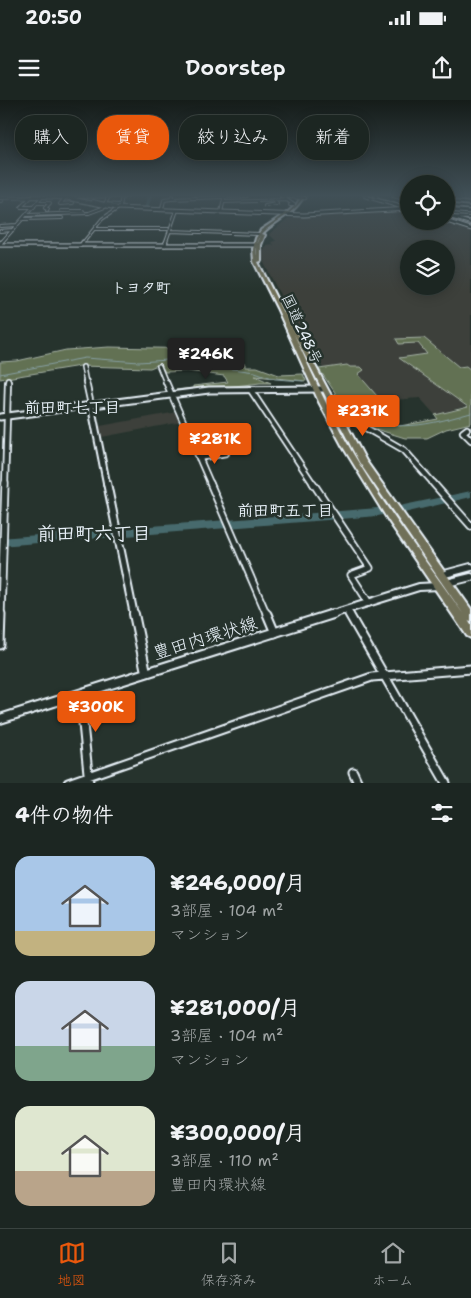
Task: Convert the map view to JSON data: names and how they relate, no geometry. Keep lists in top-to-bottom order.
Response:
{
  "streets": {
    "highway": ["国道248号"],
    "street": ["豊田内環状線"]
  },
  "crossings": [
    ["国道248号", "豊田内環状線"]
  ],
  "districts": [
    "トヨタ町",
    "前田町七丁目",
    "前田町五丁目",
    "前田町六丁目"
  ],
  "page": {
    "status": "20:50",
    "header": "Doorstep",
    "chip": [
      "購入",
      "賃貸",
      "絞り込み",
      "新着"
    ],
    "price": [
      "¥246K",
      "¥231K",
      "¥281K",
      "¥300K"
    ],
    "heading": "4件の物件",
    "list": [
      {
        "name": "¥246,000/月",
        "note": "3部屋 · 104 m² · マンション"
      },
      {
        "name": "¥281,000/月",
        "note": "3部屋 · 104 m² · マンション"
      },
      {
        "name": "¥300,000/月",
        "note": "3部屋 · 110 m² · 豊田内環状線"
      }
    ],
    "tabs": ["地図", "保存済み", "ホーム"]
  }
}
